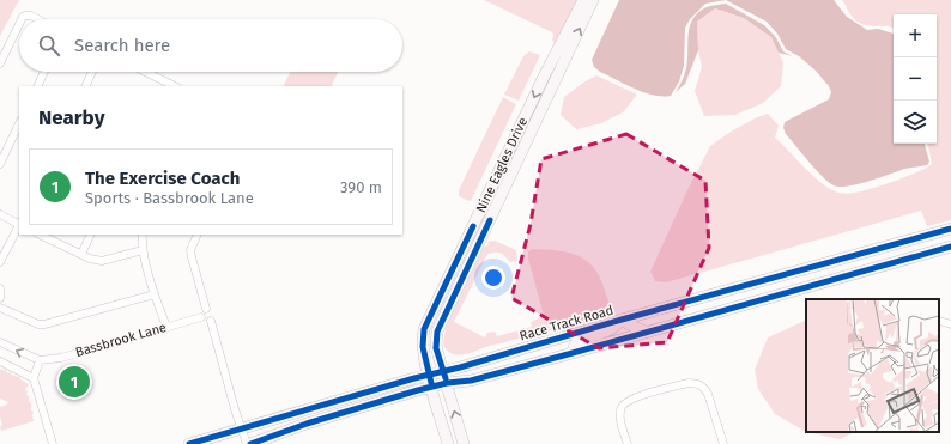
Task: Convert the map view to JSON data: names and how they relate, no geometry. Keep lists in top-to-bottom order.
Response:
{
  "streets": {
    "main road": ["Nine Eagles Drive", "Race Track Road"],
    "street": ["Bassbrook Lane"]
  },
  "crossings": [
    ["Nine Eagles Drive", "Race Track Road"]
  ],
  "page": {
    "map_buttons": ["+", "−"],
    "search": "Search here",
    "heading": "Nearby",
    "list": [
      {
        "mark": "1",
        "name": "The Exercise Coach",
        "note": "Sports · Bassbrook Lane",
        "value": "390 m"
      }
    ],
    "pins": "1"
  }
}
